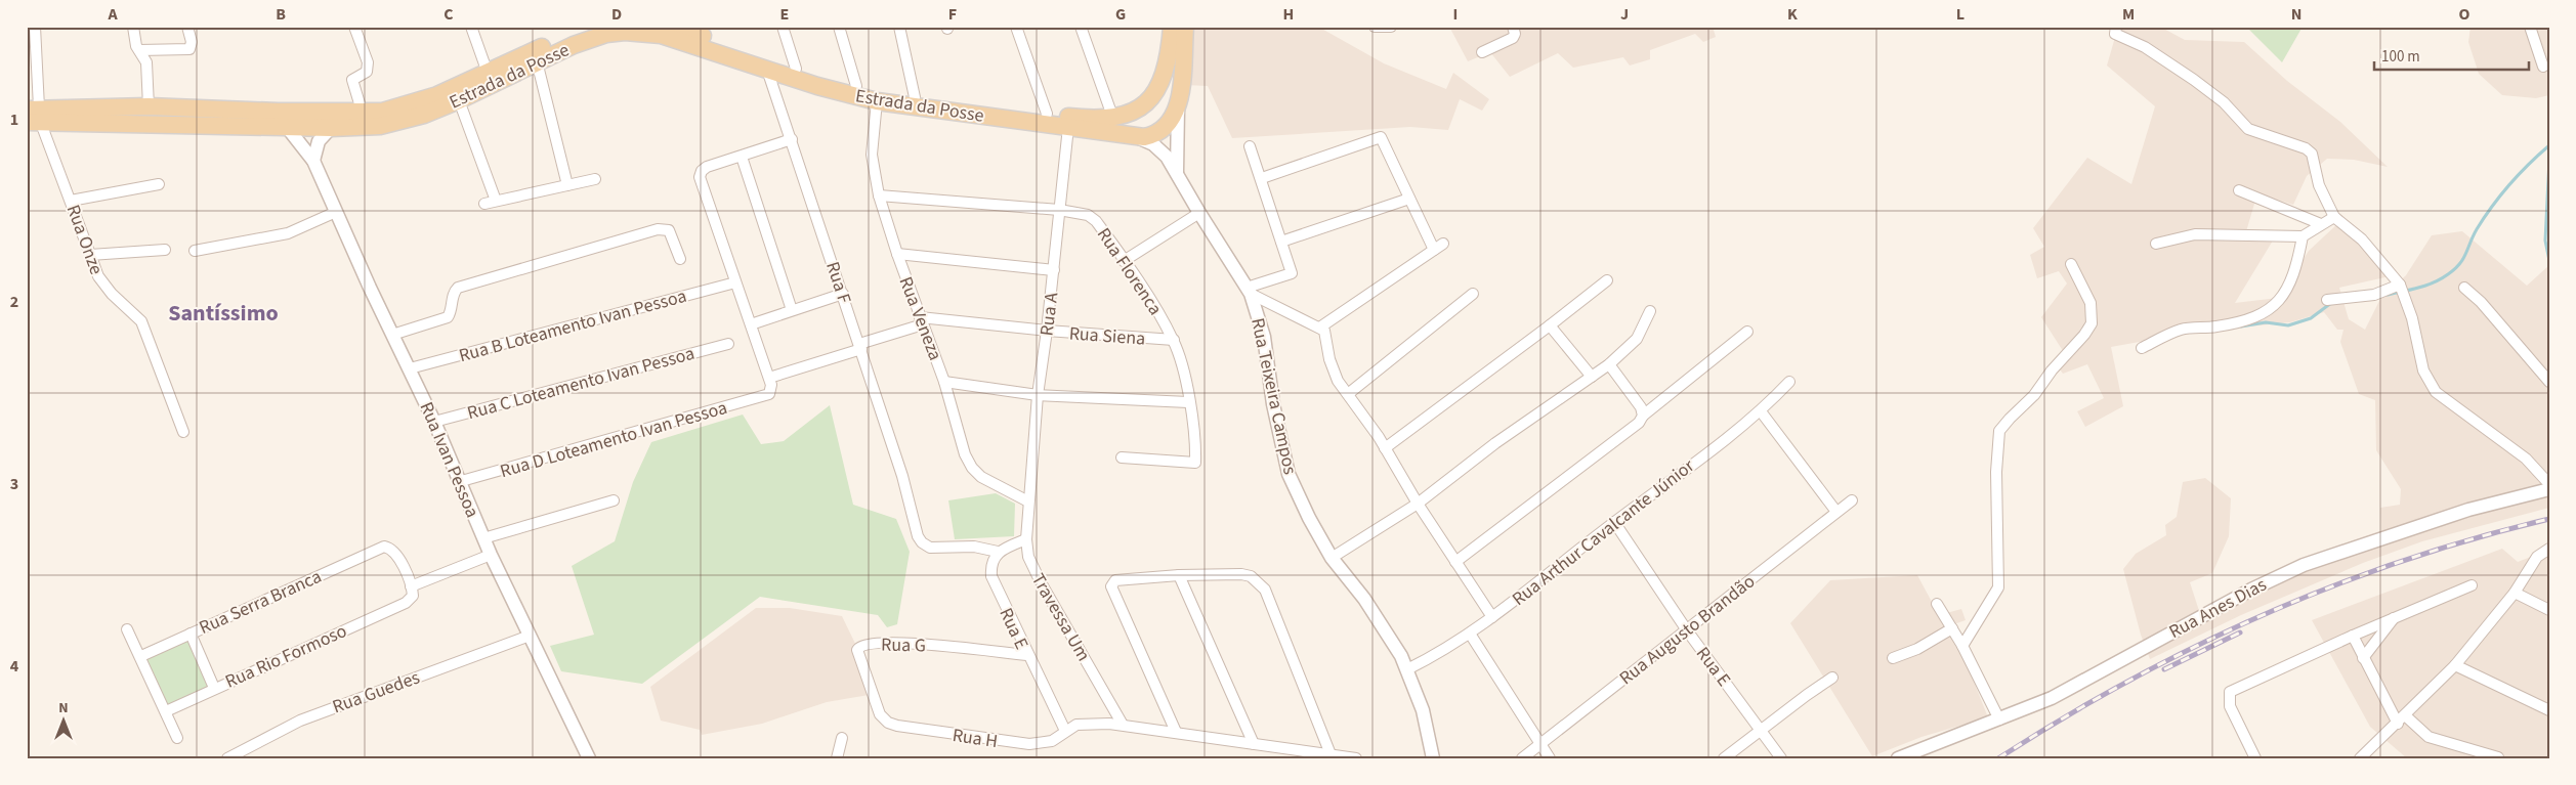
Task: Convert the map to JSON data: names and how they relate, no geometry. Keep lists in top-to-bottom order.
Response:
{
  "streets": {
    "main road": ["Estrada da Posse", "Rua Teixeira Campos"],
    "street": [
      "Rua Onze",
      "Rua Florenca",
      "Rua F",
      "Rua A",
      "Rua Veneza",
      "Rua B Loteamento Ivan Pessoa",
      "Rua Siena",
      "Rua C Loteamento Ivan Pessoa",
      "Rua D Loteamento Ivan Pessoa",
      "Rua Ivan Pessoa",
      "Rua Arthur Cavalcante Júnior",
      "Rua Serra Branca",
      "Rua Anes Dias",
      "Travessa Um",
      "Rua E",
      "Rua Augusto Brandão",
      "Rua G",
      "Rua Rio Formoso",
      "Rua Guedes",
      "Rua H"
    ]
  },
  "crossings": [
    ["Estrada da Posse", "Rua Onze"],
    ["Estrada da Posse", "Rua F"],
    ["Estrada da Posse", "Rua A"],
    ["Estrada da Posse", "Rua Veneza"],
    ["Estrada da Posse", "Rua Teixeira Campos"],
    ["Estrada da Posse", "Rua Ivan Pessoa"],
    ["Rua Florenca", "Rua A"],
    ["Rua Florenca", "Rua Veneza"],
    ["Rua Florenca", "Rua Siena"],
    ["Rua F", "Rua E"],
    ["Rua A", "Rua Veneza"],
    ["Rua A", "Rua Siena"],
    ["Rua A", "Travessa Um"],
    ["Rua Veneza", "Rua Siena"],
    ["Rua Veneza", "Travessa Um"],
    ["Rua B Loteamento Ivan Pessoa", "Rua Ivan Pessoa"],
    ["Rua C Loteamento Ivan Pessoa", "Rua Ivan Pessoa"],
    ["Rua Teixeira Campos", "Rua Arthur Cavalcante Júnior"],
    ["Rua D Loteamento Ivan Pessoa", "Rua Ivan Pessoa"],
    ["Rua Ivan Pessoa", "Rua Guedes"],
    ["Rua Arthur Cavalcante Júnior", "Rua E"],
    ["Rua Serra Branca", "Rua Rio Formoso"],
    ["Travessa Um", "Rua H"],
    ["Rua E", "Rua Augusto Brandão"],
    ["Rua E", "Rua G"],
    ["Rua E", "Rua H"],
    ["Rua G", "Rua H"]
  ],
  "districts": ["Santíssimo"],
  "scale_bar": "100 m",
  "north": "top",
  "grid": {
    "columns": [
      "A",
      "B",
      "C",
      "D",
      "E",
      "F",
      "G",
      "H",
      "I",
      "J",
      "K",
      "L",
      "M",
      "N",
      "O"
    ],
    "rows": [
      "1",
      "2",
      "3",
      "4"
    ]
  }
}
